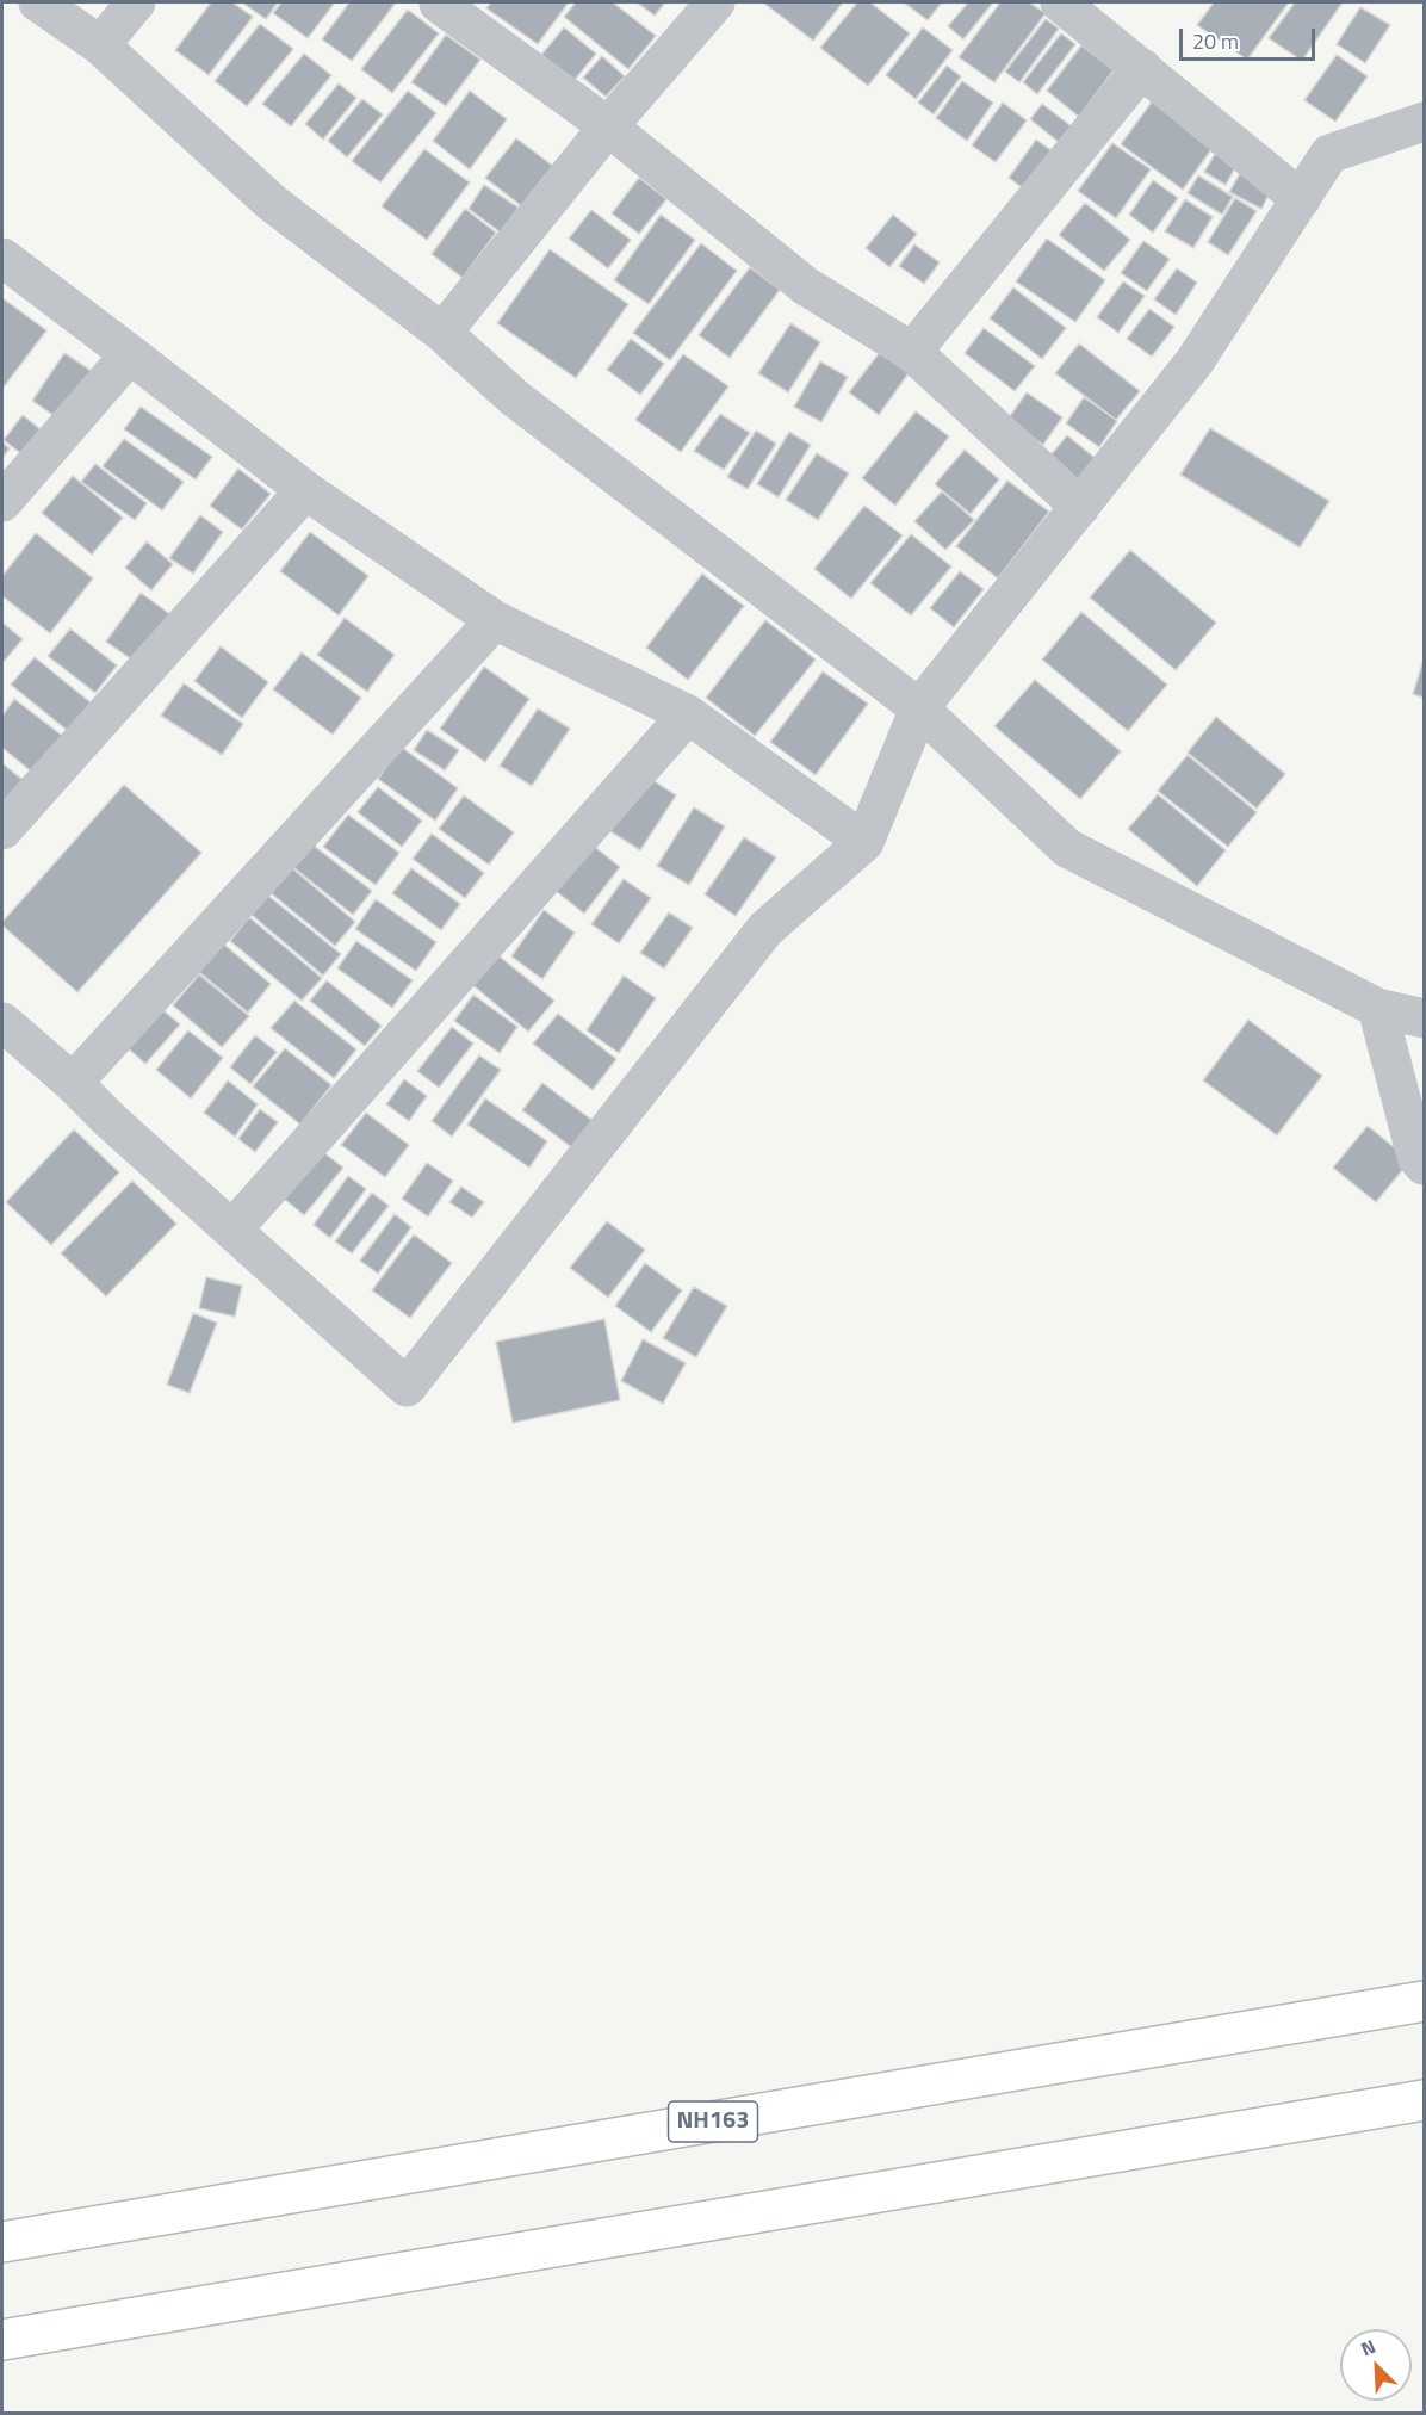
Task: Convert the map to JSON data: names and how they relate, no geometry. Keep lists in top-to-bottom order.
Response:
{
  "streets": {
    "highway": ["NH163"]
  },
  "scale_bar": "20 m",
  "north": "top left"
}
